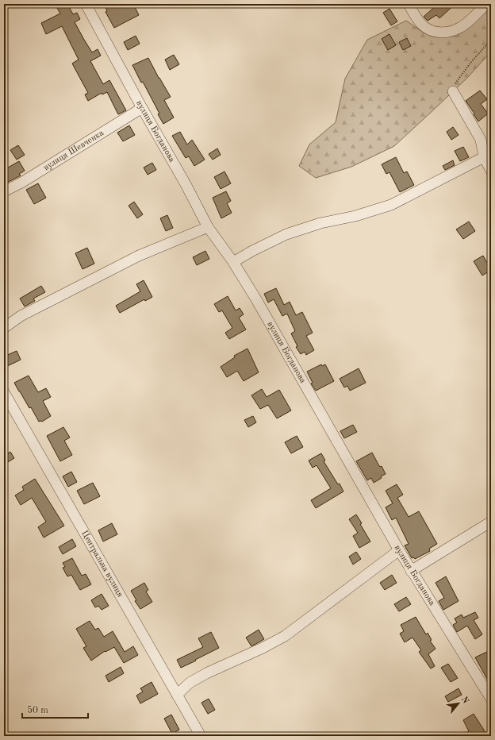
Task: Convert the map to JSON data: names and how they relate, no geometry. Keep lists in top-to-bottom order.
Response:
{
  "streets": {
    "street": ["вулиця Богданова", "вулиця Шевченка", "Центральна вулиця"]
  },
  "crossings": [
    ["вулиця Богданова", "вулиця Шевченка"]
  ],
  "scale_bar": "50 m",
  "north": "top right"
}
